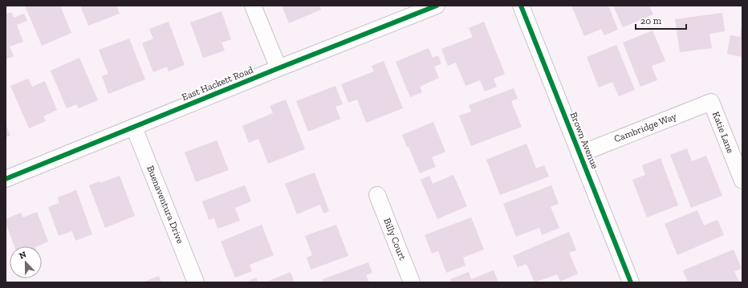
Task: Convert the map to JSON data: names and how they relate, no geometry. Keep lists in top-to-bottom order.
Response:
{
  "streets": {
    "street": [
      "East Hackett Road",
      "Cambridge Way",
      "Katie Lane",
      "Brown Avenue",
      "Buenaventura Drive",
      "Billy Court"
    ]
  },
  "crossings": [
    ["East Hackett Road", "Buenaventura Drive"],
    ["Cambridge Way", "Katie Lane"],
    ["Cambridge Way", "Brown Avenue"]
  ],
  "scale_bar": "20 m",
  "north": "top"
}
